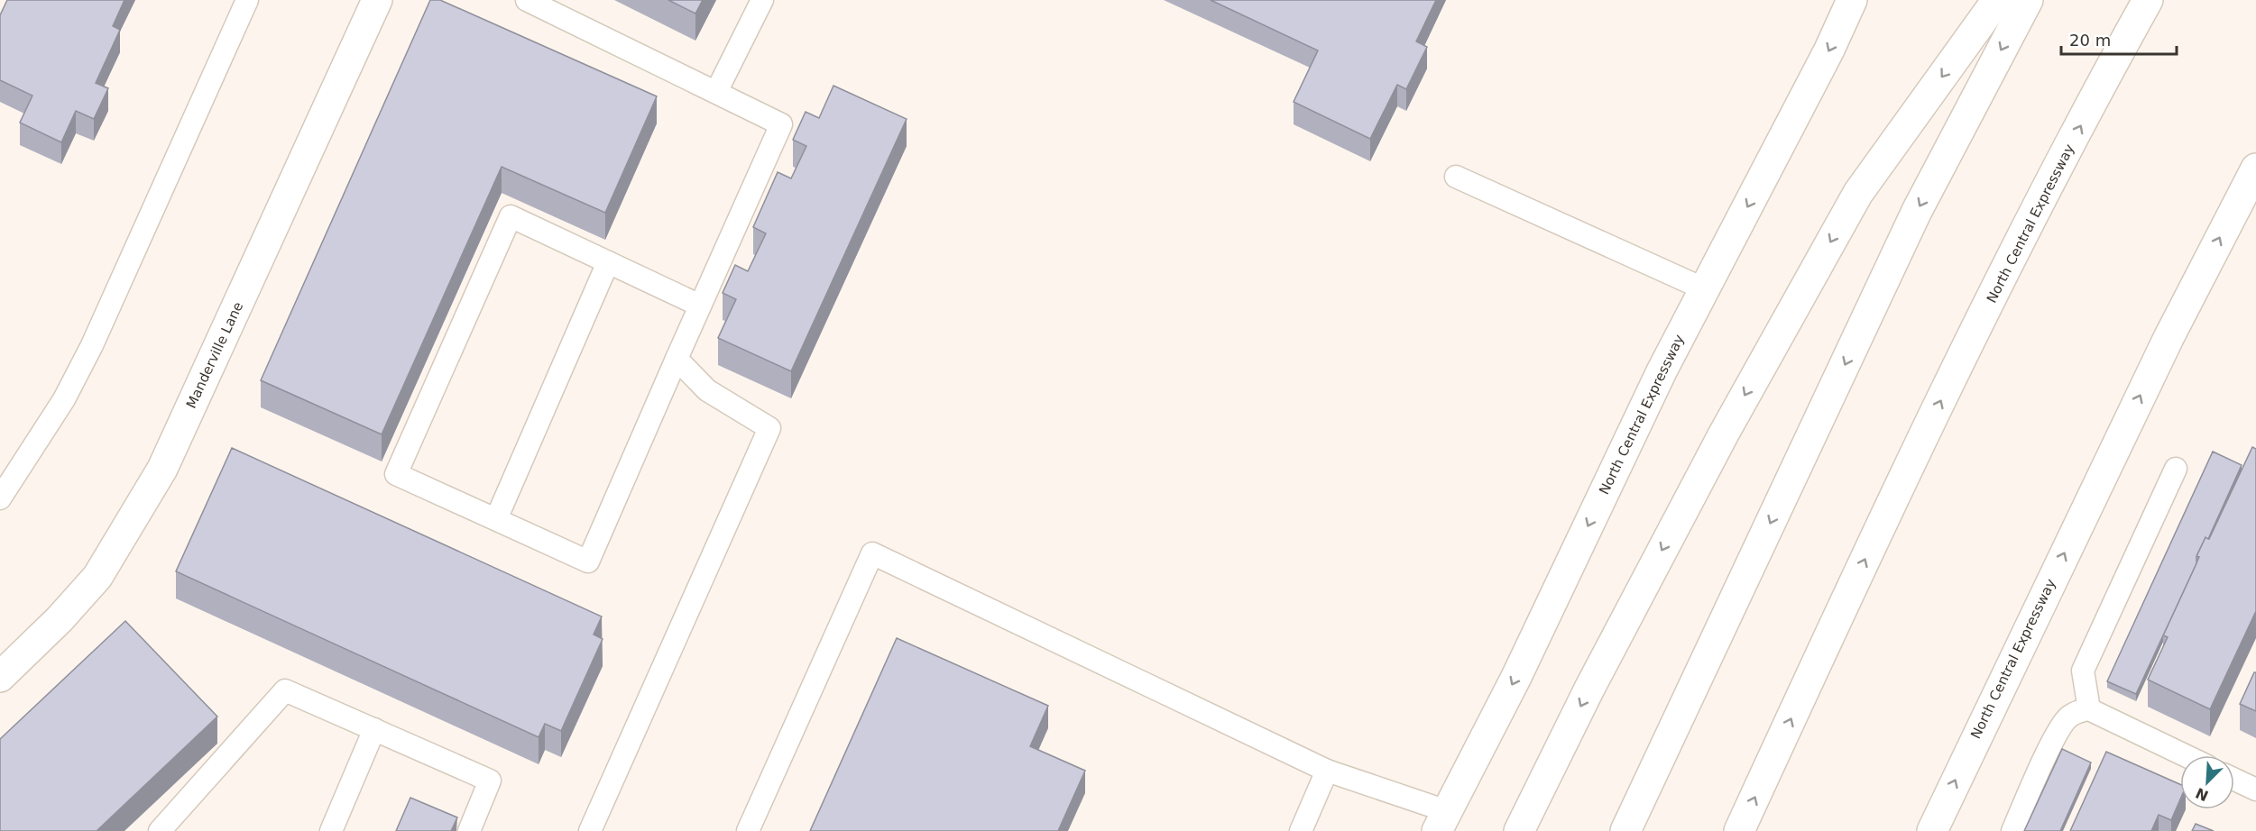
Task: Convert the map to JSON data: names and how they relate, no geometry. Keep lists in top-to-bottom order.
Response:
{
  "streets": {
    "main road": ["North Central Expressway", "Manderville Lane"]
  },
  "scale_bar": "20 m",
  "north": "bottom left"
}
